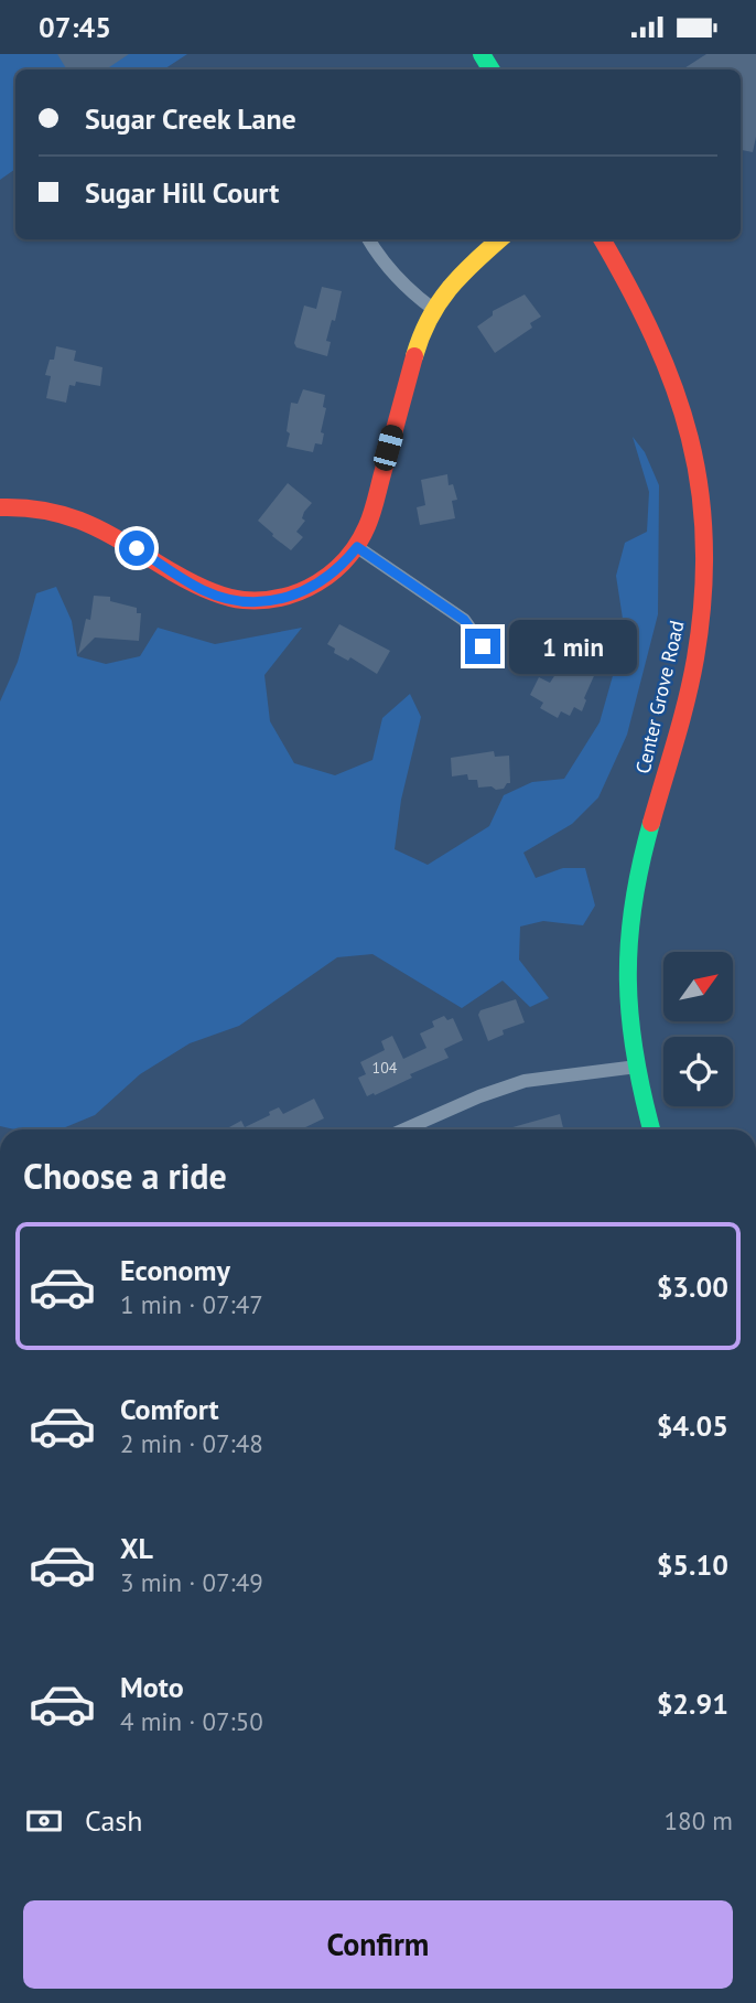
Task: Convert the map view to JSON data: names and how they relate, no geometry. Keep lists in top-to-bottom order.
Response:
{
  "streets": {
    "street": ["Center Grove Road"]
  },
  "house_numbers": ["104"],
  "north": "top right",
  "page": {
    "status": "07:45",
    "banner": ["Sugar Creek Lane", "Sugar Hill Court"],
    "bubble": "1 min",
    "heading": "Choose a ride",
    "list": [
      {
        "name": "Economy",
        "note": "1 min · 07:47",
        "value": "$3.00"
      },
      {
        "name": "Comfort",
        "note": "2 min · 07:48",
        "value": "$4.05"
      },
      {
        "name": "XL",
        "note": "3 min · 07:49",
        "value": "$5.10"
      },
      {
        "name": "Moto",
        "note": "4 min · 07:50",
        "value": "$2.91"
      }
    ],
    "pay": ["Cash", "180 m"],
    "buttons": "Confirm"
  }
}
